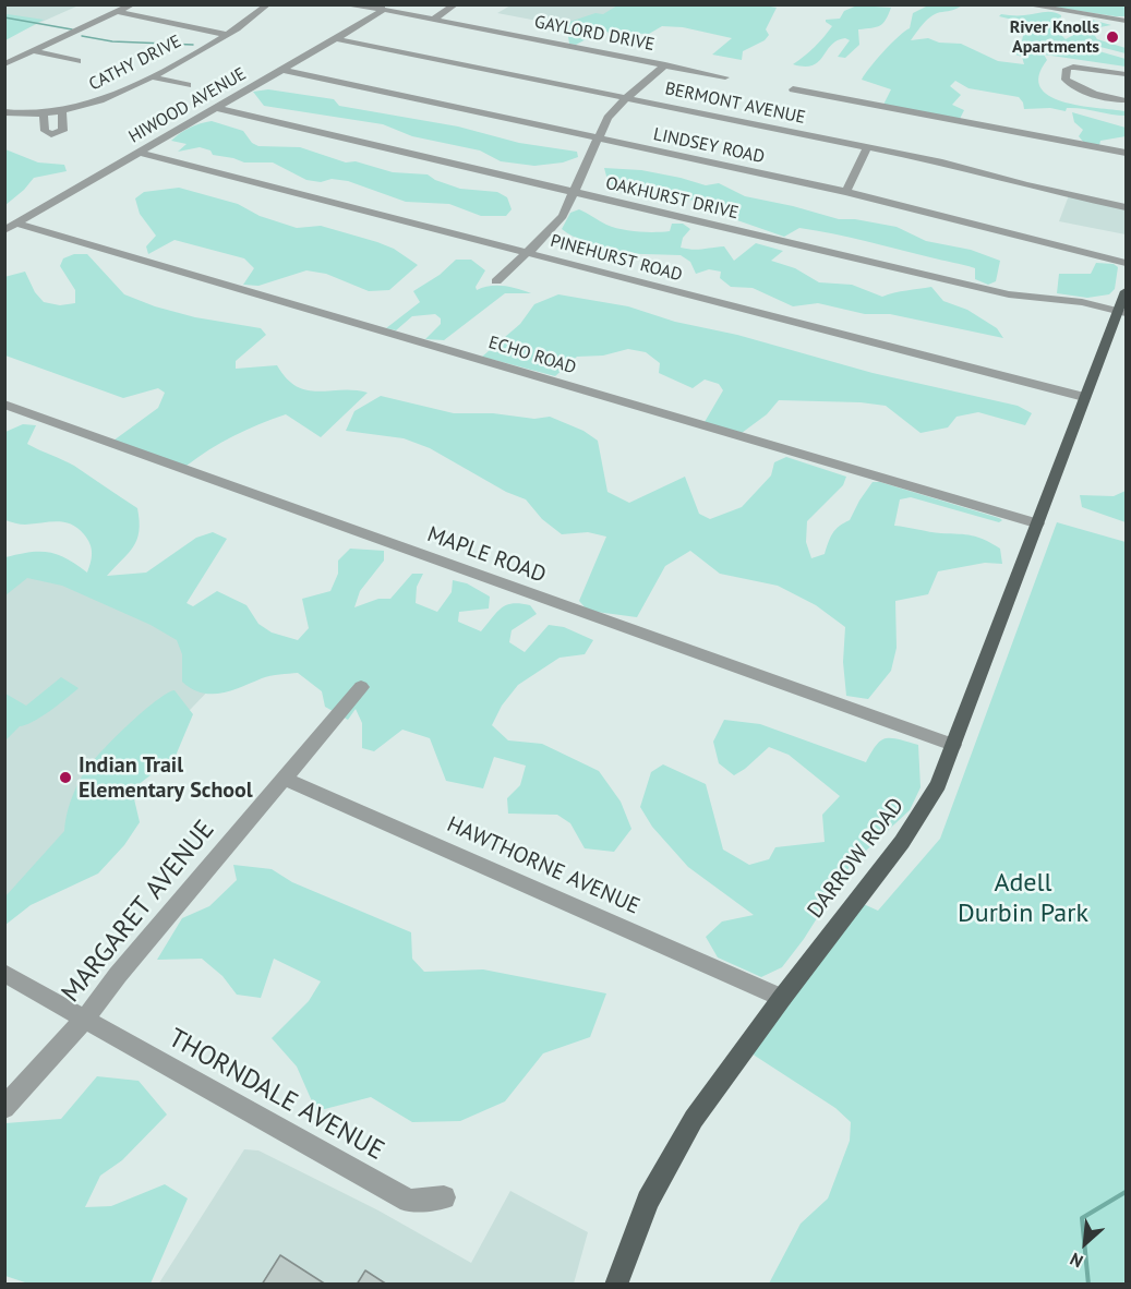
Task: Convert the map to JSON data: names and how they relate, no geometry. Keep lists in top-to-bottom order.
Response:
{
  "streets": {
    "main road": ["DARROW ROAD"],
    "street": [
      "GAYLORD DRIVE",
      "CATHY DRIVE",
      "BERMONT AVENUE",
      "HIWOOD AVENUE",
      "LINDSEY ROAD",
      "OAKHURST DRIVE",
      "PINEHURST ROAD",
      "ECHO ROAD",
      "MAPLE ROAD",
      "HAWTHORNE AVENUE",
      "MARGARET AVENUE",
      "THORNDALE AVENUE"
    ]
  },
  "crossings": [
    ["GAYLORD DRIVE", "HIWOOD AVENUE"],
    ["BERMONT AVENUE", "HIWOOD AVENUE"],
    ["HIWOOD AVENUE", "LINDSEY ROAD"],
    ["HIWOOD AVENUE", "OAKHURST DRIVE"],
    ["HIWOOD AVENUE", "PINEHURST ROAD"],
    ["HIWOOD AVENUE", "ECHO ROAD"],
    ["OAKHURST DRIVE", "DARROW ROAD"],
    ["PINEHURST ROAD", "DARROW ROAD"],
    ["ECHO ROAD", "DARROW ROAD"],
    ["MAPLE ROAD", "DARROW ROAD"],
    ["DARROW ROAD", "HAWTHORNE AVENUE"],
    ["HAWTHORNE AVENUE", "MARGARET AVENUE"],
    ["MARGARET AVENUE", "THORNDALE AVENUE"]
  ],
  "parks": ["Adell Durbin Park"],
  "places": ["River Knolls Apartments", "Indian Trail Elementary School"],
  "north": "bottom left"
}
